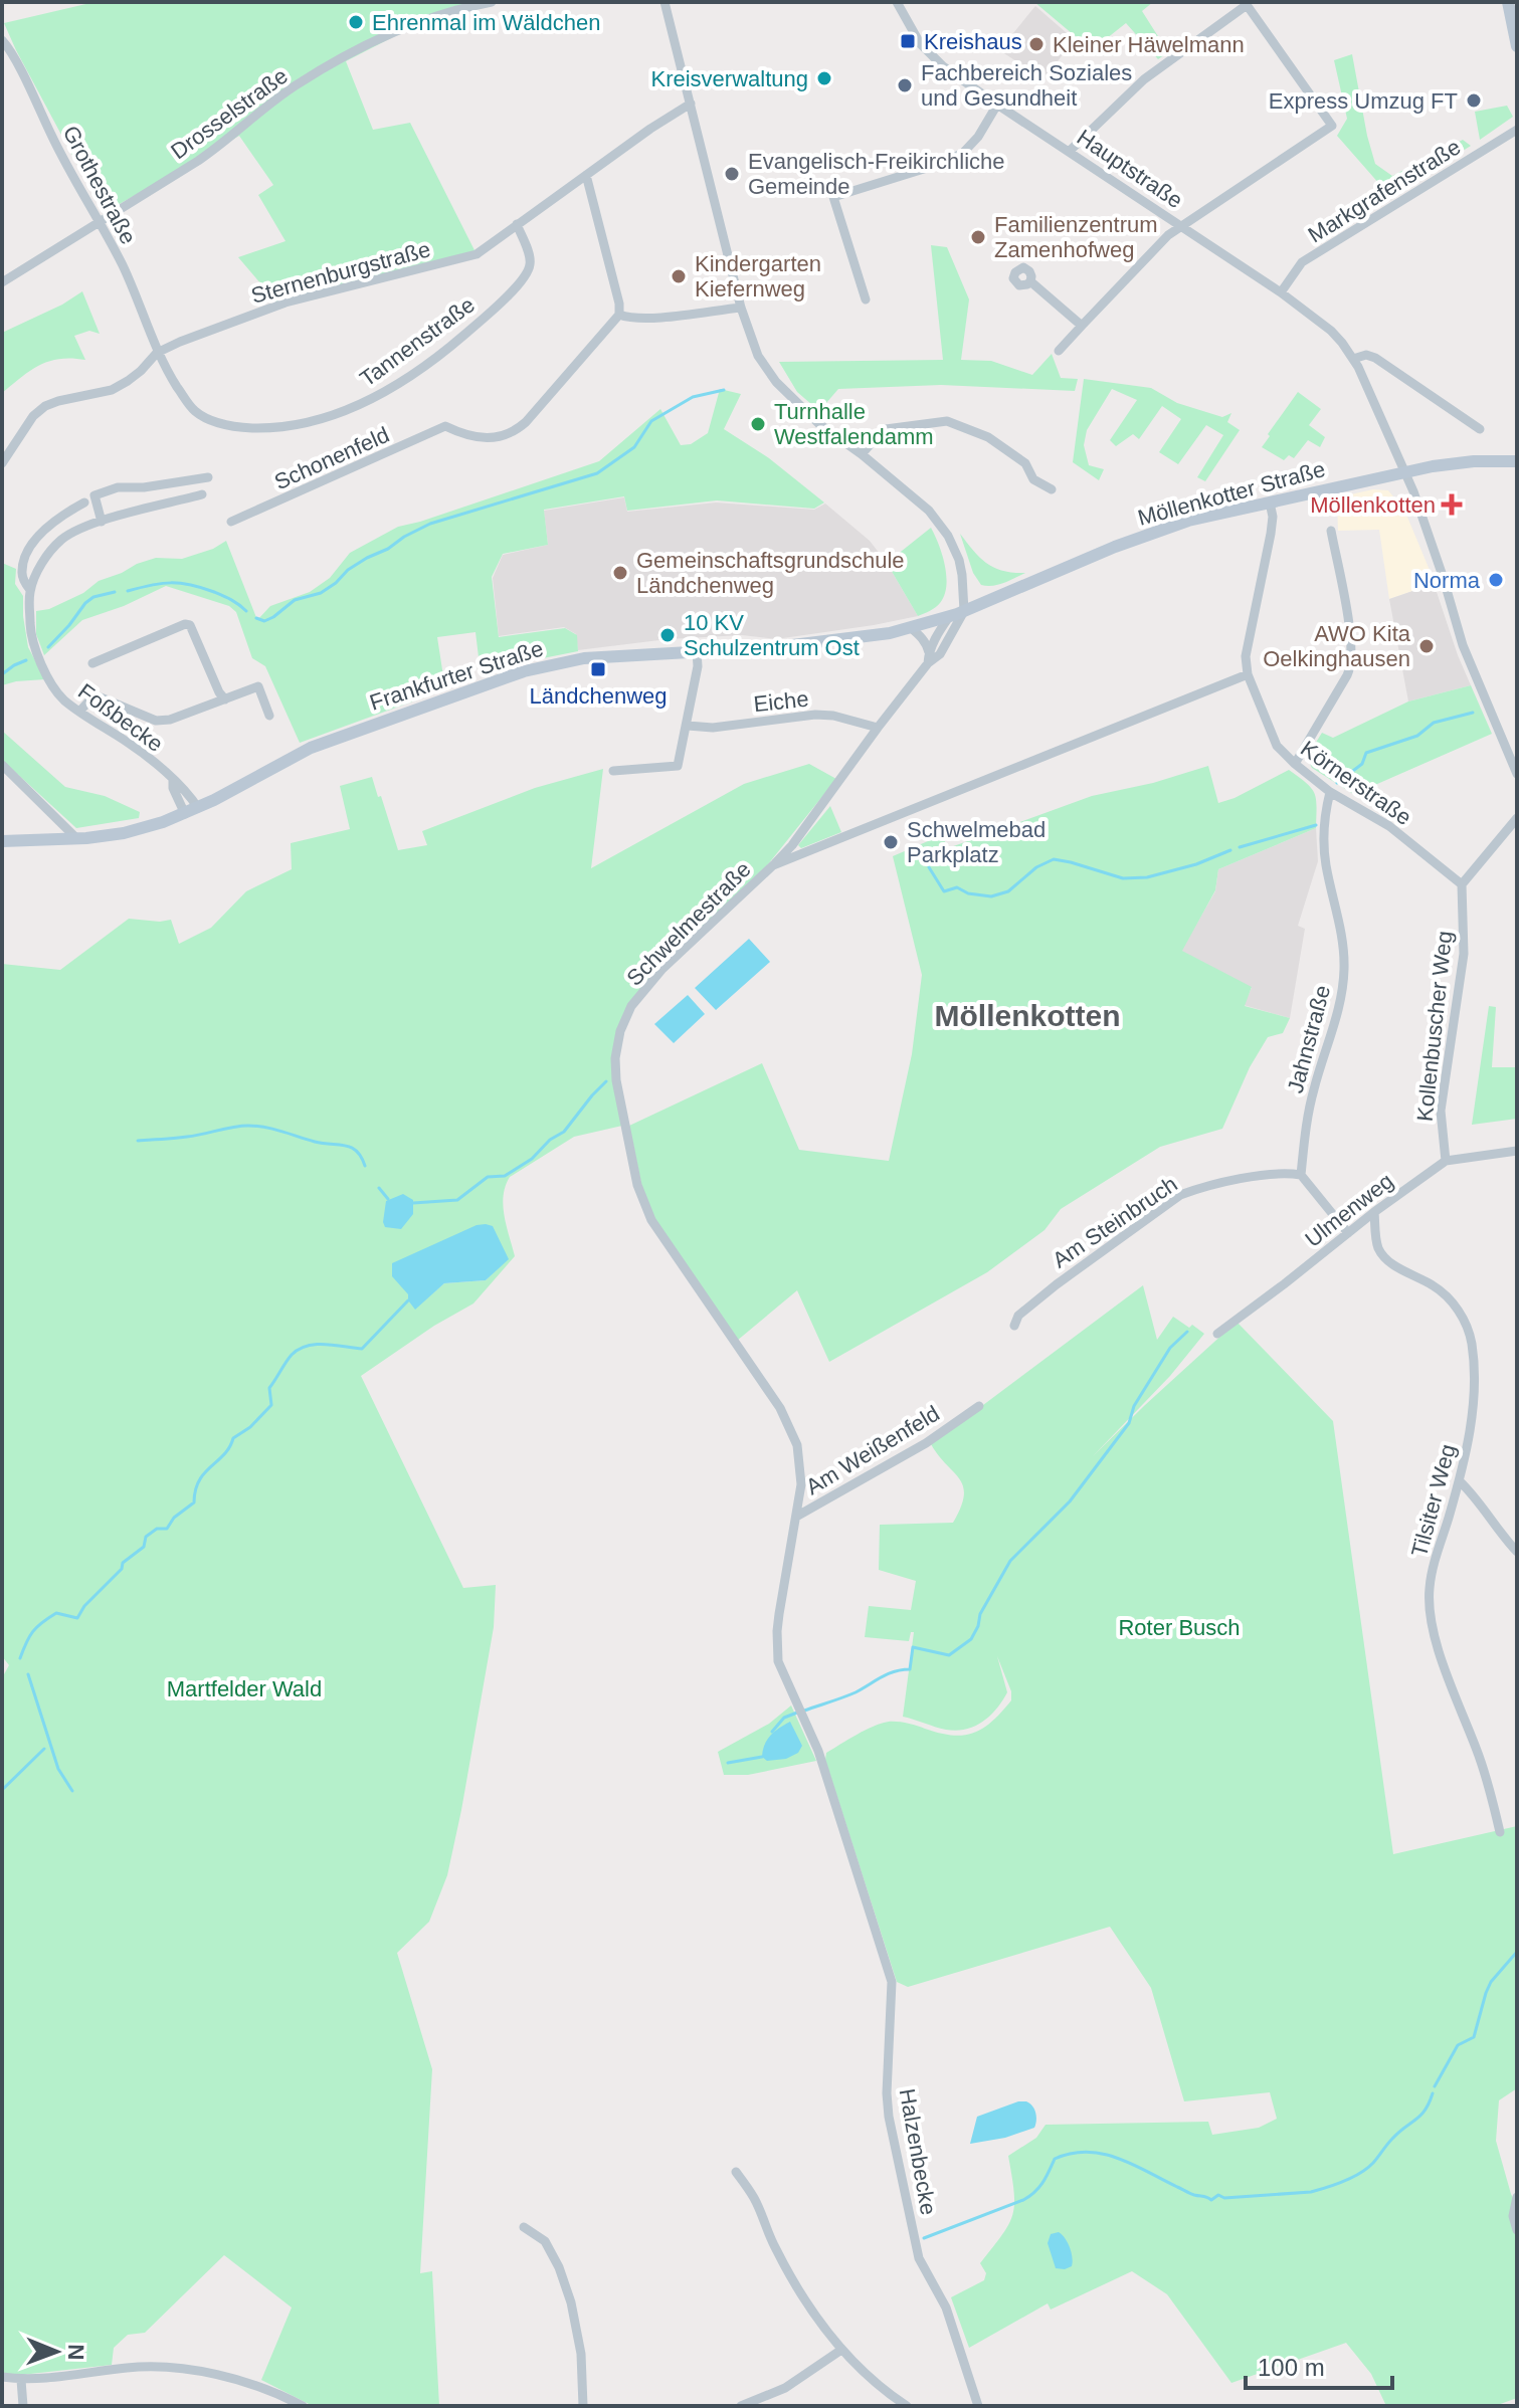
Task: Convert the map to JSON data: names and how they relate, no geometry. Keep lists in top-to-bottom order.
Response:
{
  "streets": {
    "main road": ["Möllenkotter Straße", "Frankfurter Straße"],
    "street": [
      "Drosselstraße",
      "Hauptstraße",
      "Grothestraße",
      "Markgrafenstraße",
      "Sternenburgstraße",
      "Tannenstraße",
      "Schonenfeld",
      "Eiche",
      "Foßbecke",
      "Körnerstraße",
      "Schwelmestraße",
      "Kollenbuscher Weg",
      "Jahnstraße",
      "Ulmenweg",
      "Am Steinbruch",
      "Am Weißenfeld",
      "Tilsiter Weg",
      "Halzenbecke"
    ]
  },
  "crossings": [
    ["Drosselstraße", "Grothestraße"],
    ["Hauptstraße", "Markgrafenstraße"],
    ["Hauptstraße", "Möllenkotter Straße"],
    ["Grothestraße", "Sternenburgstraße"],
    ["Grothestraße", "Tannenstraße"],
    ["Sternenburgstraße", "Tannenstraße"],
    ["Möllenkotter Straße", "Frankfurter Straße"],
    ["Möllenkotter Straße", "Körnerstraße"],
    ["Frankfurter Straße", "Foßbecke"],
    ["Körnerstraße", "Schwelmestraße"],
    ["Körnerstraße", "Kollenbuscher Weg"],
    ["Körnerstraße", "Jahnstraße"],
    ["Schwelmestraße", "Am Weißenfeld"],
    ["Kollenbuscher Weg", "Ulmenweg"],
    ["Jahnstraße", "Am Steinbruch"],
    ["Ulmenweg", "Tilsiter Weg"],
    ["Am Weißenfeld", "Halzenbecke"]
  ],
  "districts": ["Möllenkotten"],
  "parks": ["Roter Busch", "Martfelder Wald"],
  "places": {
    "other": [
      "Ehrenmal im Wäldchen",
      "Kleiner Häwelmann",
      "Kreisverwaltung",
      "Fachbereich Soziales und Gesundheit",
      "Express Umzug FT",
      "Evangelisch-Freikirchliche Gemeinde",
      "Familienzentrum Zamenhofweg",
      "Kindergarten Kiefernweg",
      "Turnhalle Westfalendamm",
      "Gemeinschaftsgrundschule Ländchenweg",
      "Norma",
      "10 KV Schulzentrum Ost",
      "AWO Kita Oelkinghausen",
      "Schwelmebad Parkplatz"
    ],
    "transit": ["Kreishaus", "Ländchenweg"],
    "health": ["Möllenkotten"]
  },
  "scale_bar": "100 m",
  "north": "right"
}
